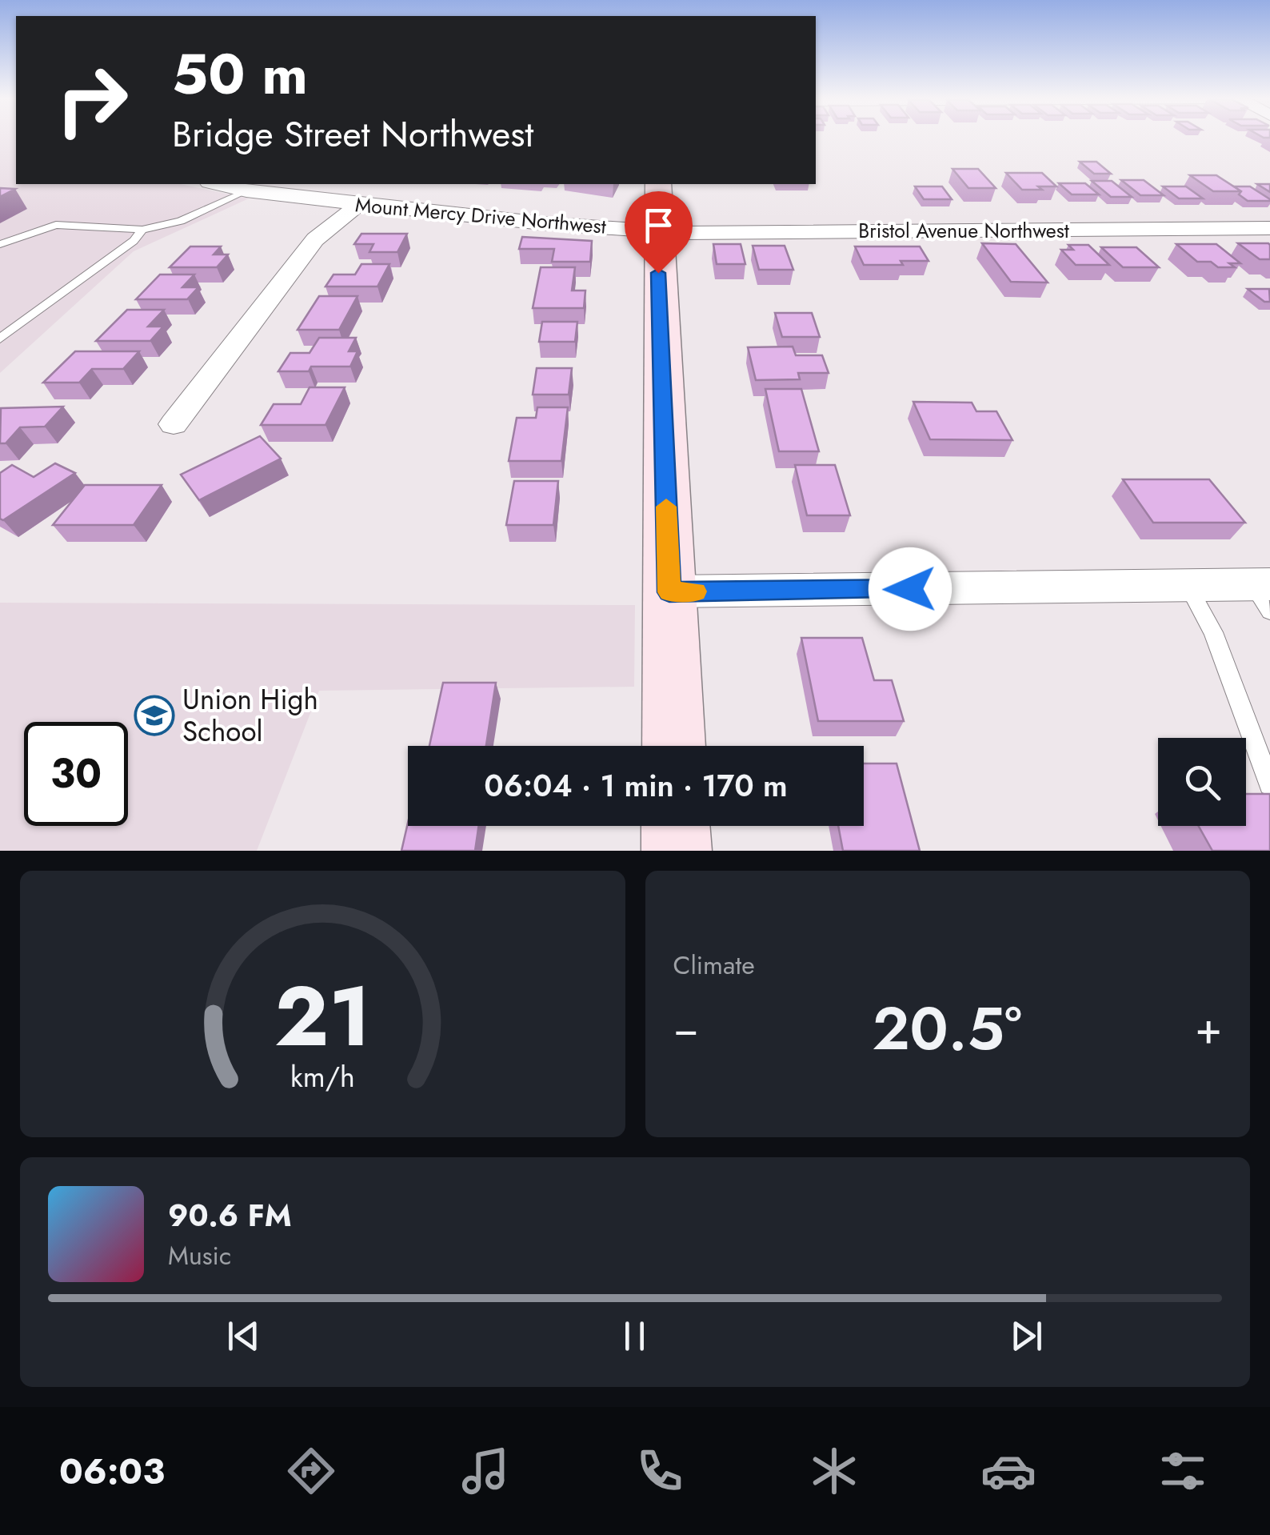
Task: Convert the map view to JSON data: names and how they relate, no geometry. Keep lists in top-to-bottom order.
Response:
{
  "streets": {
    "street": ["Mount Mercy Drive Northwest", "Bristol Avenue Northwest"]
  },
  "crossings": [
    ["Mount Mercy Drive Northwest", "Bristol Avenue Northwest"]
  ],
  "places": {
    "school or university": ["Union High School"]
  },
  "page": {
    "turn": ["50 m", "Bridge Street Northwest"],
    "limit": "30",
    "trip": "06:04 · 1 min · 170 m",
    "tile": "Climate",
    "heat": ["−", "20.5°", "+"],
    "song": ["90.6 FM", "Music"],
    "tabs": "06:03",
    "gauge": ["21", "km/h"]
  }
}
